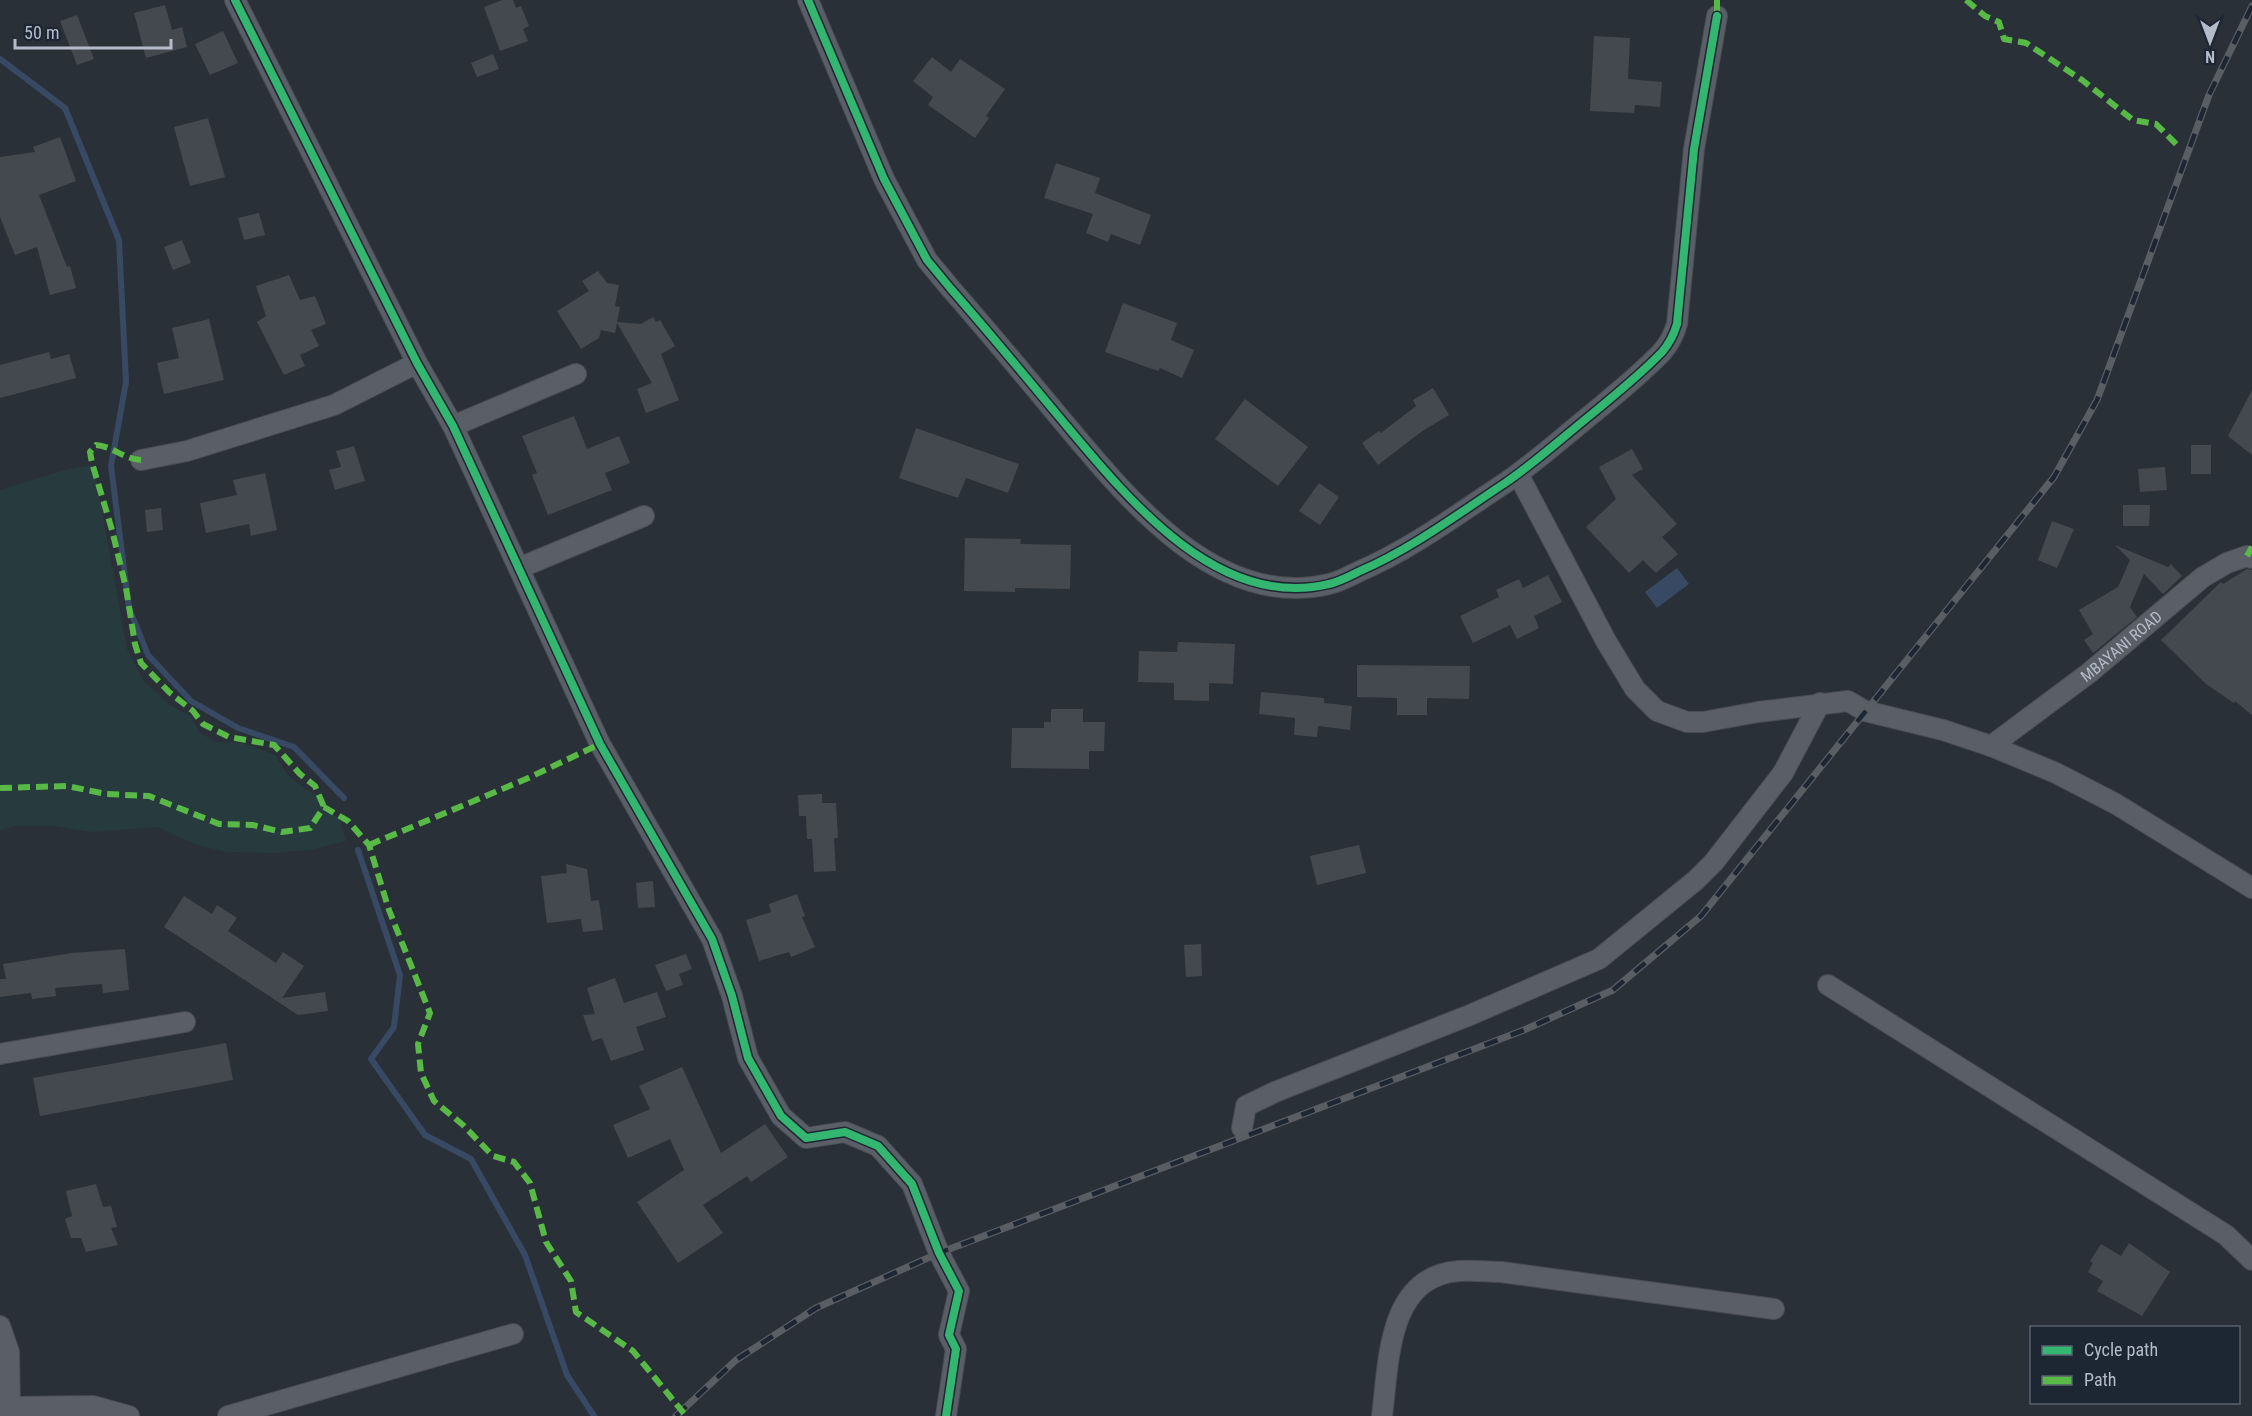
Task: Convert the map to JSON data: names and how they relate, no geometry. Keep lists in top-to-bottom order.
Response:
{
  "streets": {
    "street": ["MBAYANI ROAD"]
  },
  "legend": ["Cycle path", "Path"],
  "scale_bar": "50 m",
  "north": "bottom"
}
